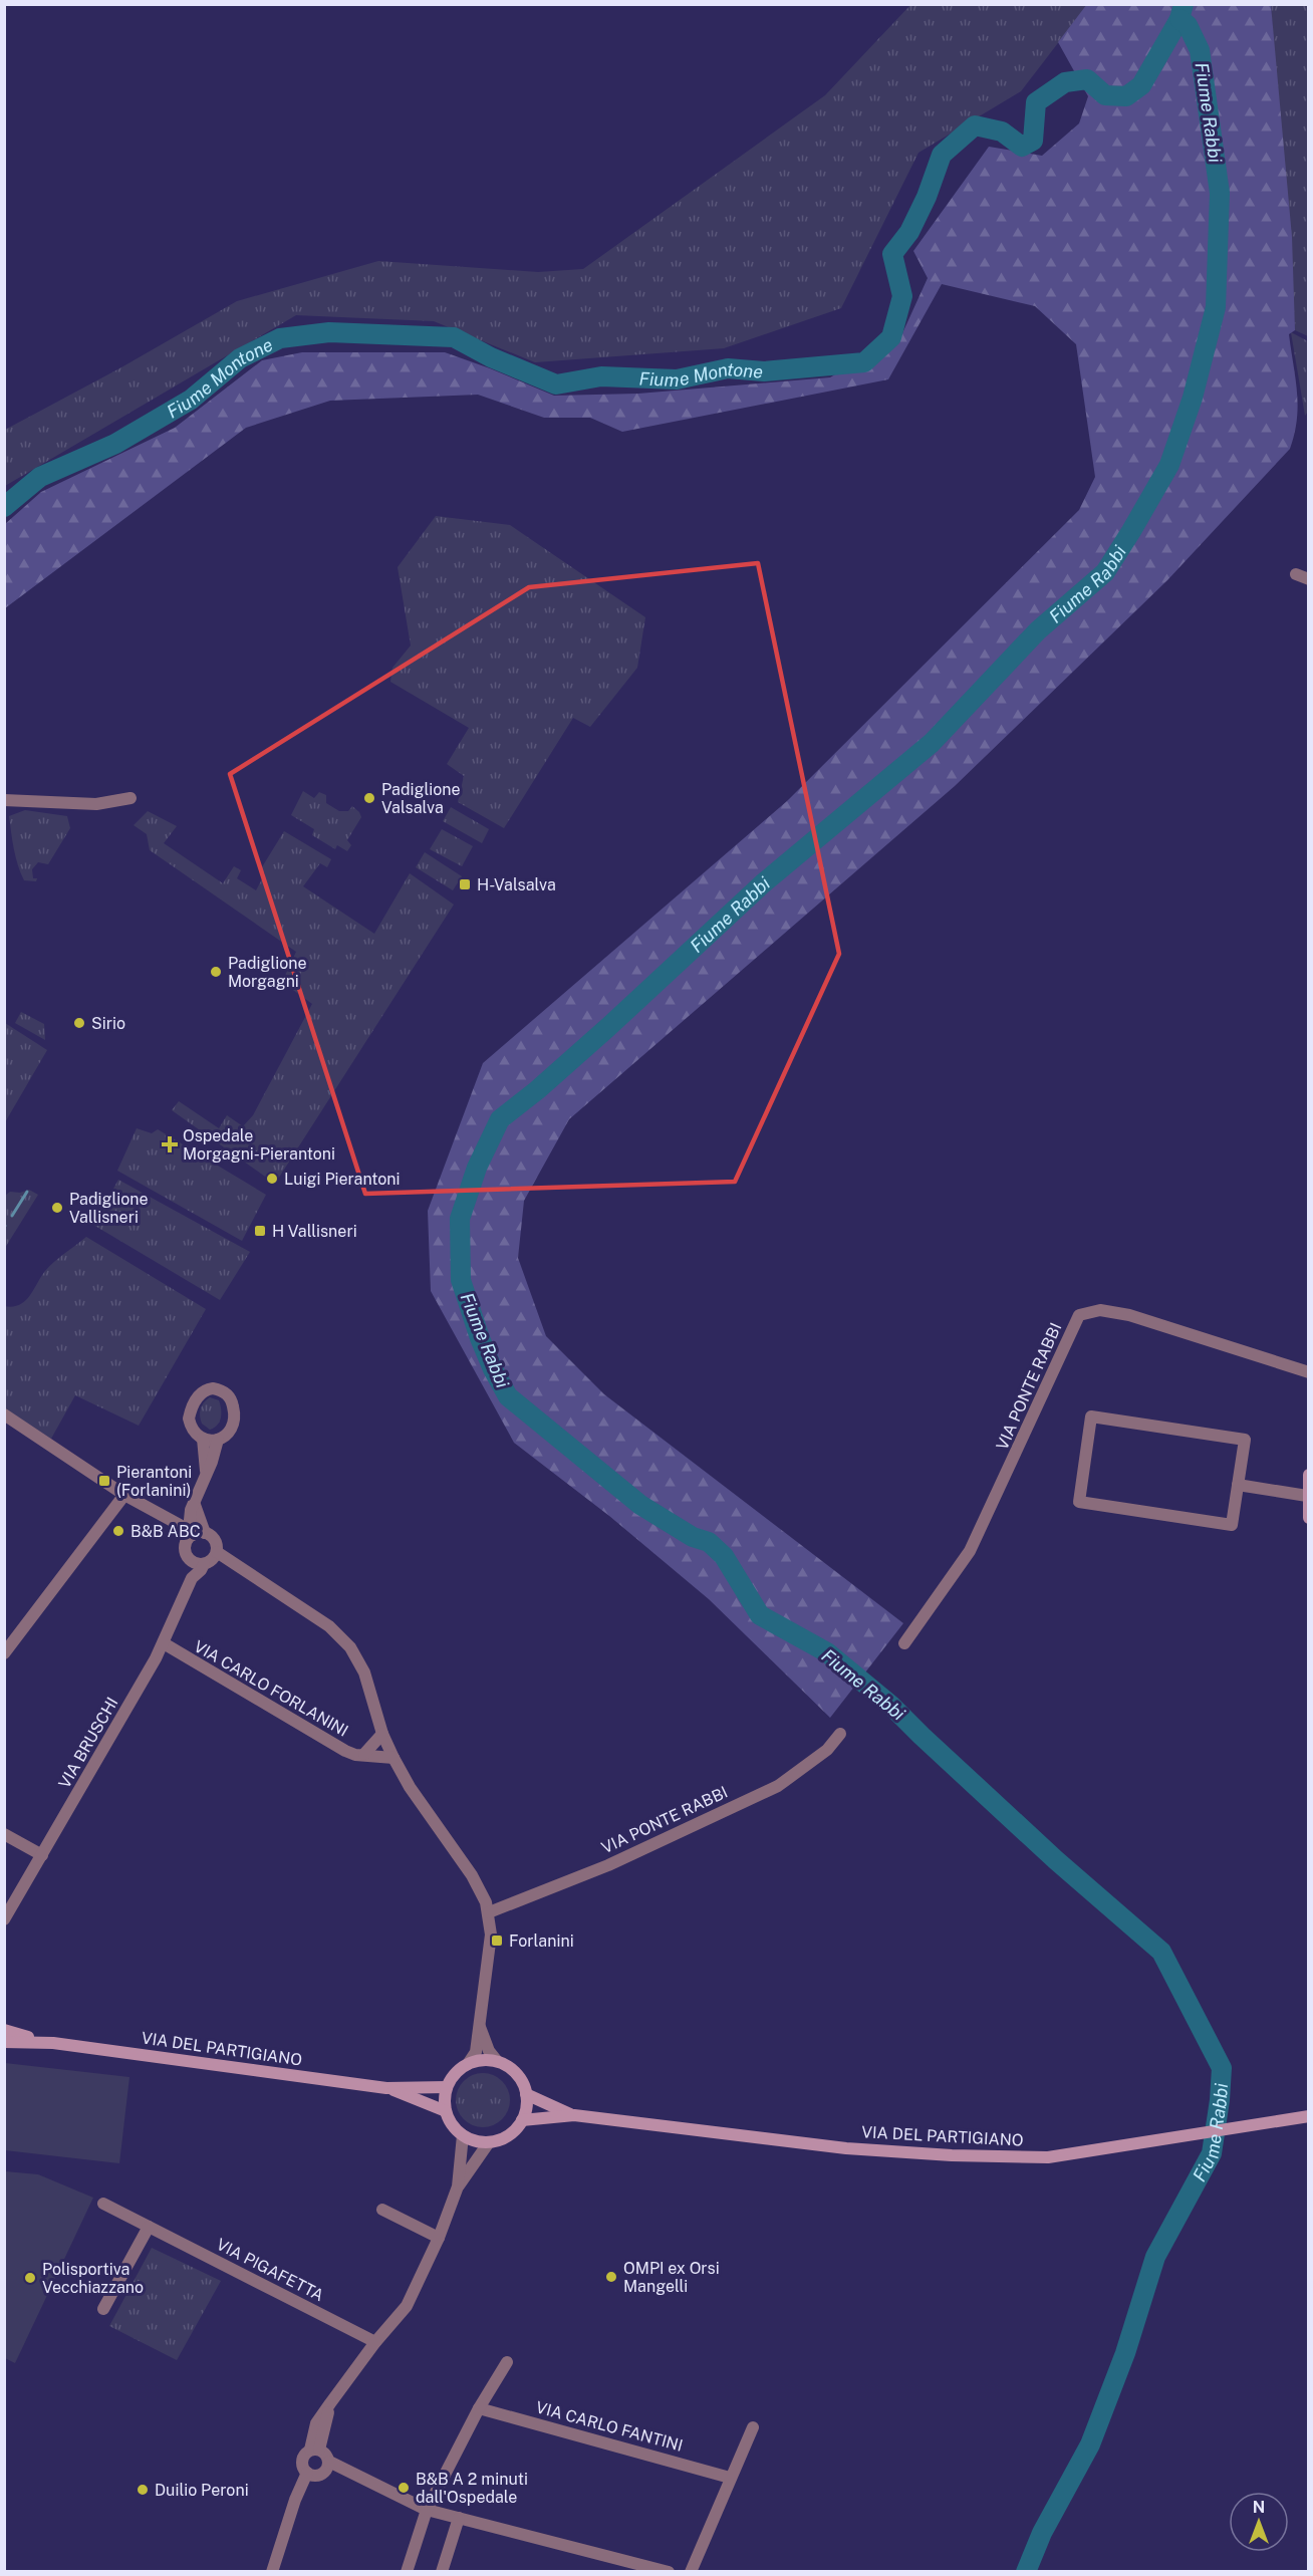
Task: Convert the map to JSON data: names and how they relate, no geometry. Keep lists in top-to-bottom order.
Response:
{
  "streets": {
    "main road": ["VIA DEL PARTIGIANO"],
    "street": [
      "VIA PONTE RABBI",
      "VIA CARLO FORLANINI",
      "VIA BRUSCHI",
      "VIA PIGAFETTA",
      "VIA CARLO FANTINI"
    ]
  },
  "crossings": [
    ["VIA CARLO FORLANINI", "VIA BRUSCHI"]
  ],
  "water": ["Fiume Rabbi", "Fiume Montone"],
  "places": {
    "other": [
      "Padiglione Valsalva",
      "Padiglione Morgagni",
      "Sirio",
      "Luigi Pierantoni",
      "Padiglione Vallisneri",
      "B&B ABC",
      "OMPI ex Orsi Mangelli",
      "Polisportiva Vecchiazzano",
      "B&B A 2 minuti dall'Ospedale",
      "Duilio Peroni"
    ],
    "transit": [
      "H-Valsalva",
      "H Vallisneri",
      "Pierantoni (Forlanini)",
      "Forlanini"
    ],
    "health": ["Ospedale Morgagni-Pierantoni"]
  },
  "north": "top"
}
